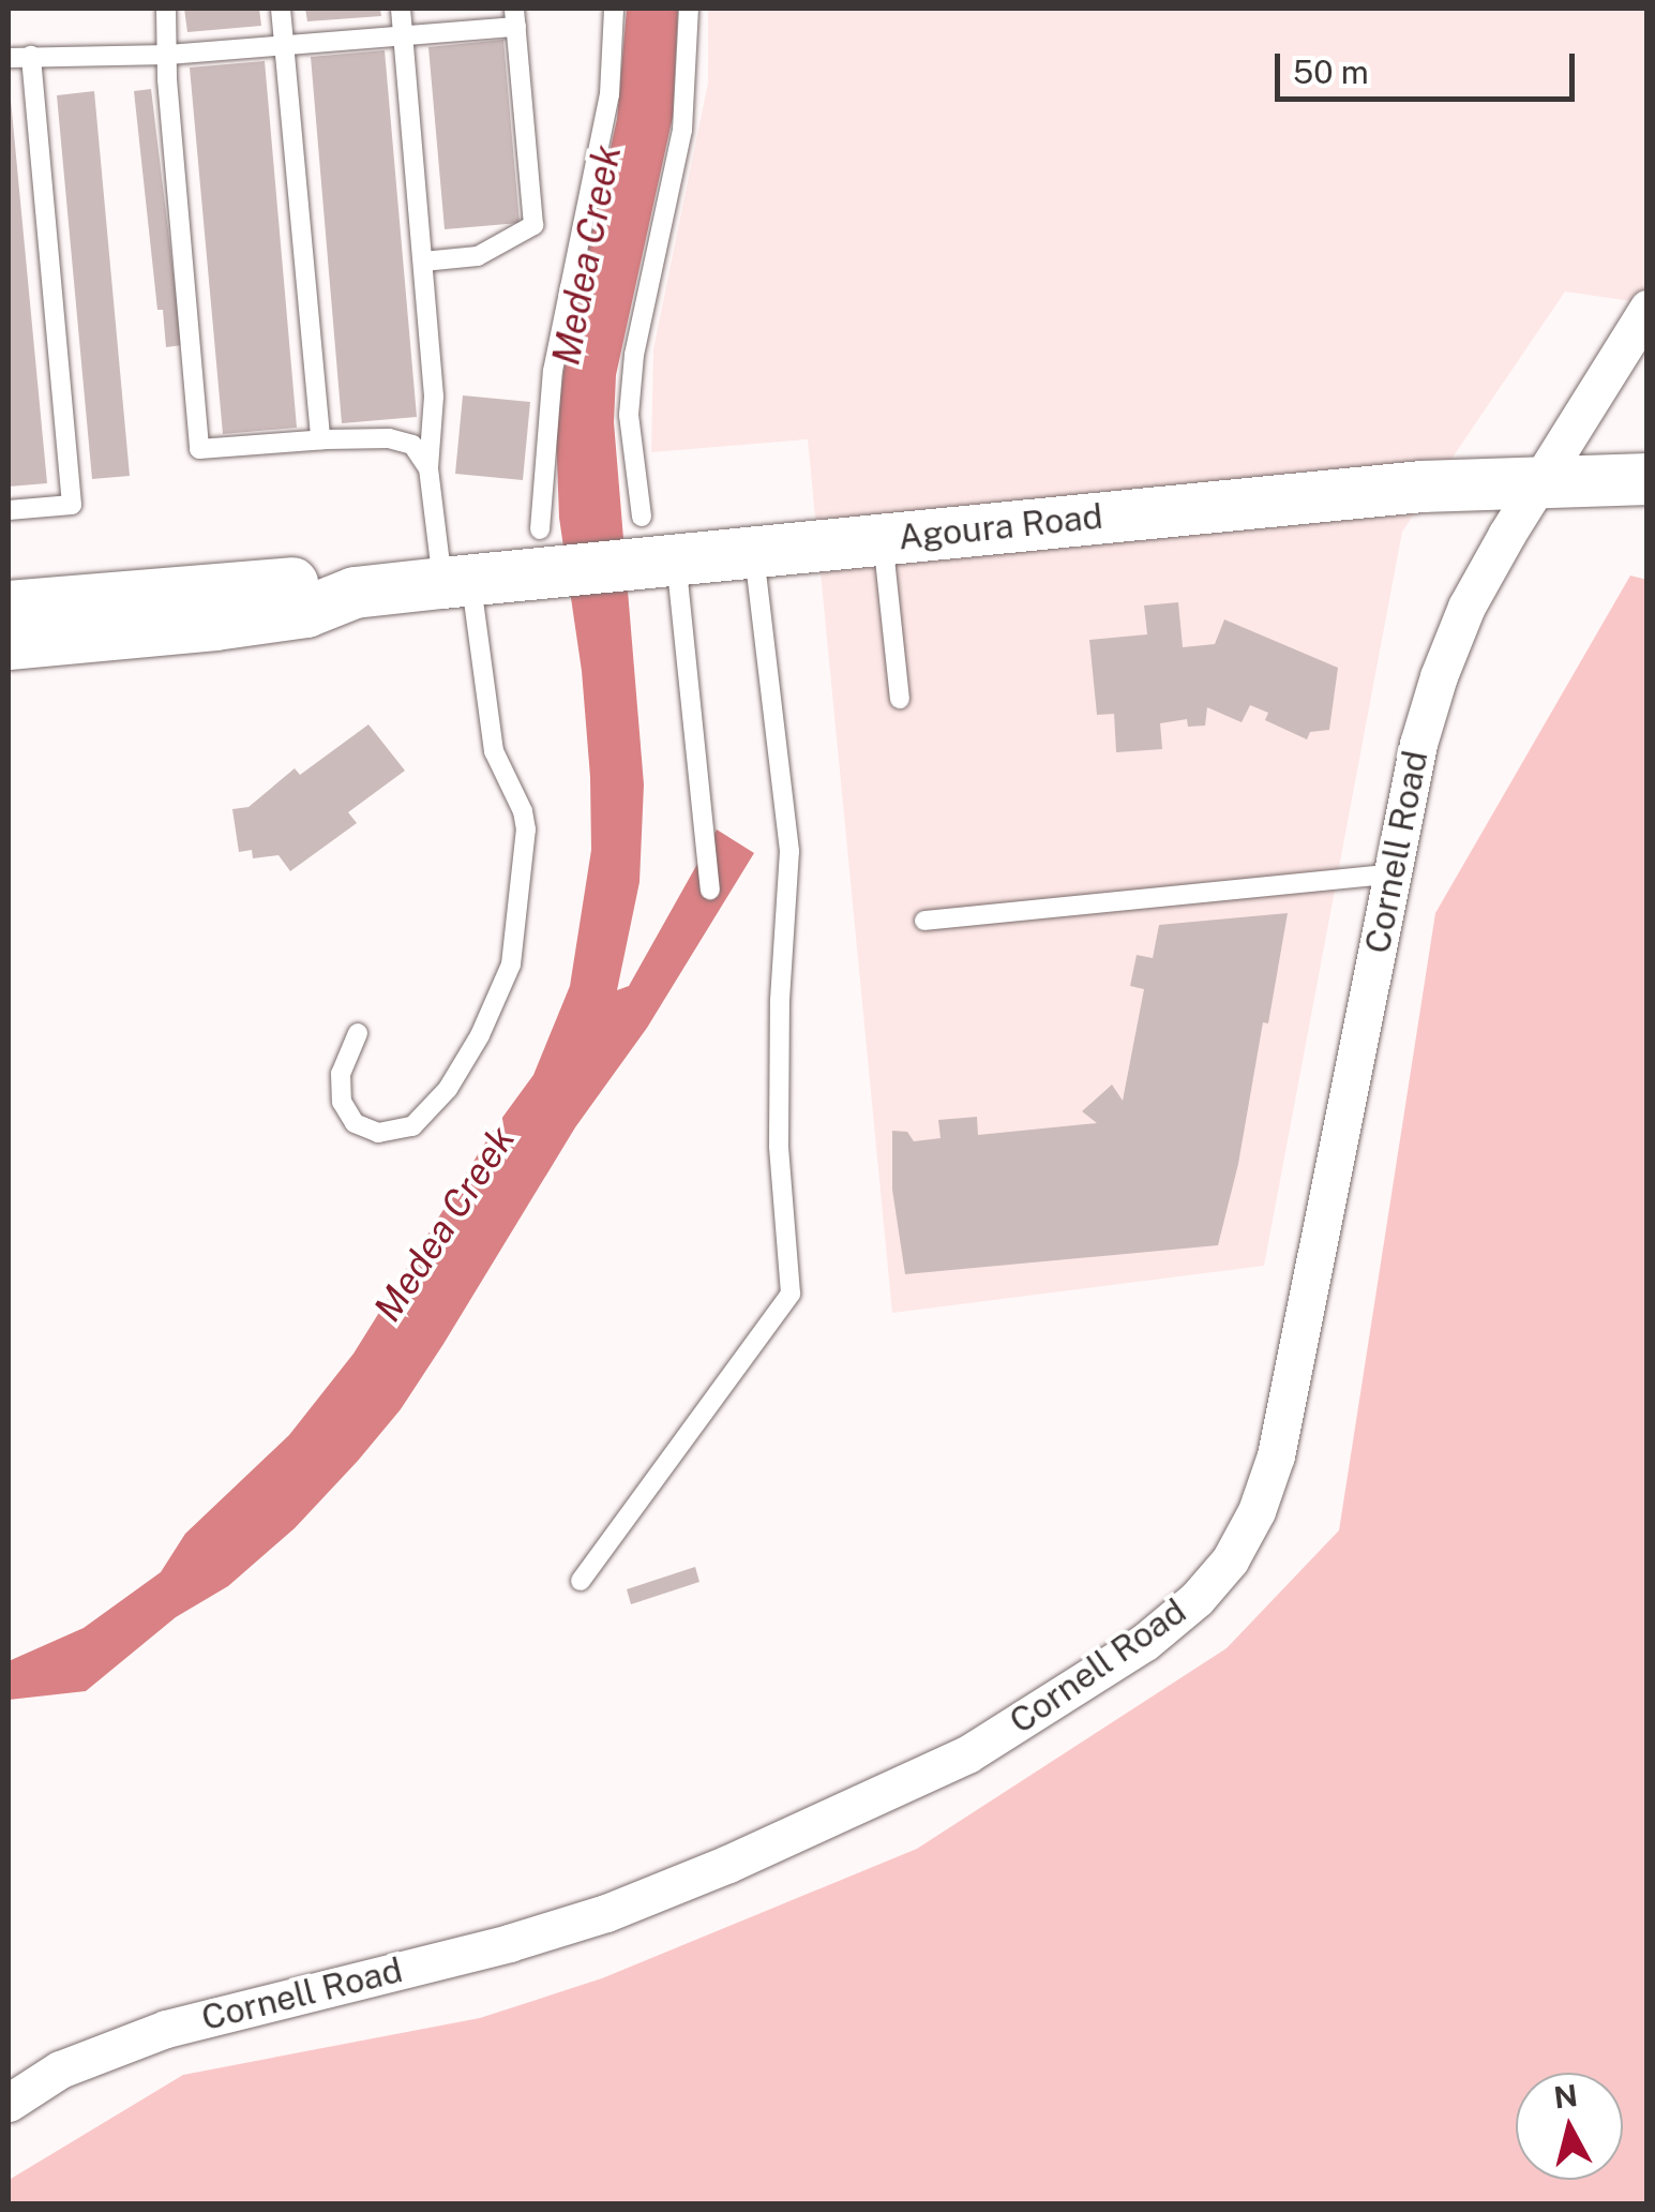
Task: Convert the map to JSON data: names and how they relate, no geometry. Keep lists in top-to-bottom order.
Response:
{
  "streets": {
    "main road": ["Agoura Road"],
    "street": ["Cornell Road"]
  },
  "crossings": [
    ["Agoura Road", "Cornell Road"]
  ],
  "water": ["Medea Creek"],
  "scale_bar": "50 m",
  "north": "top"
}
